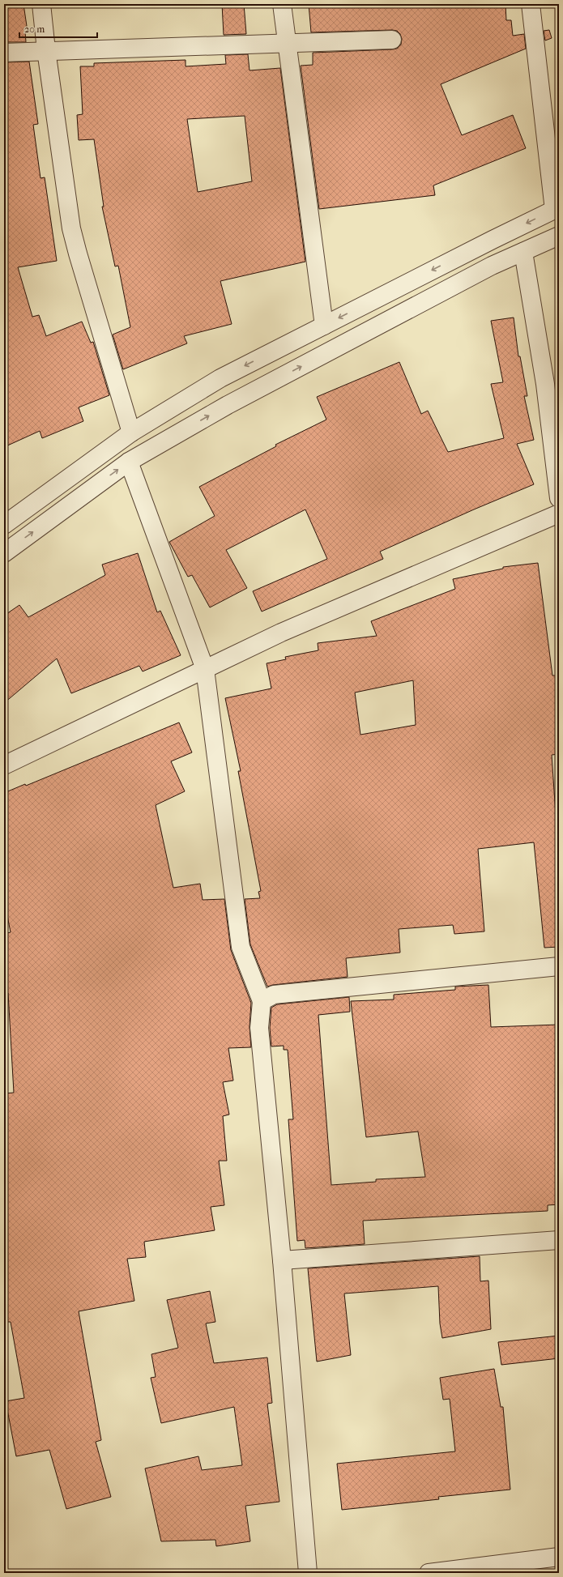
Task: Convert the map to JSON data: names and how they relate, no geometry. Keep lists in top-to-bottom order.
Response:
{
  "scale_bar": "20 m"
}
